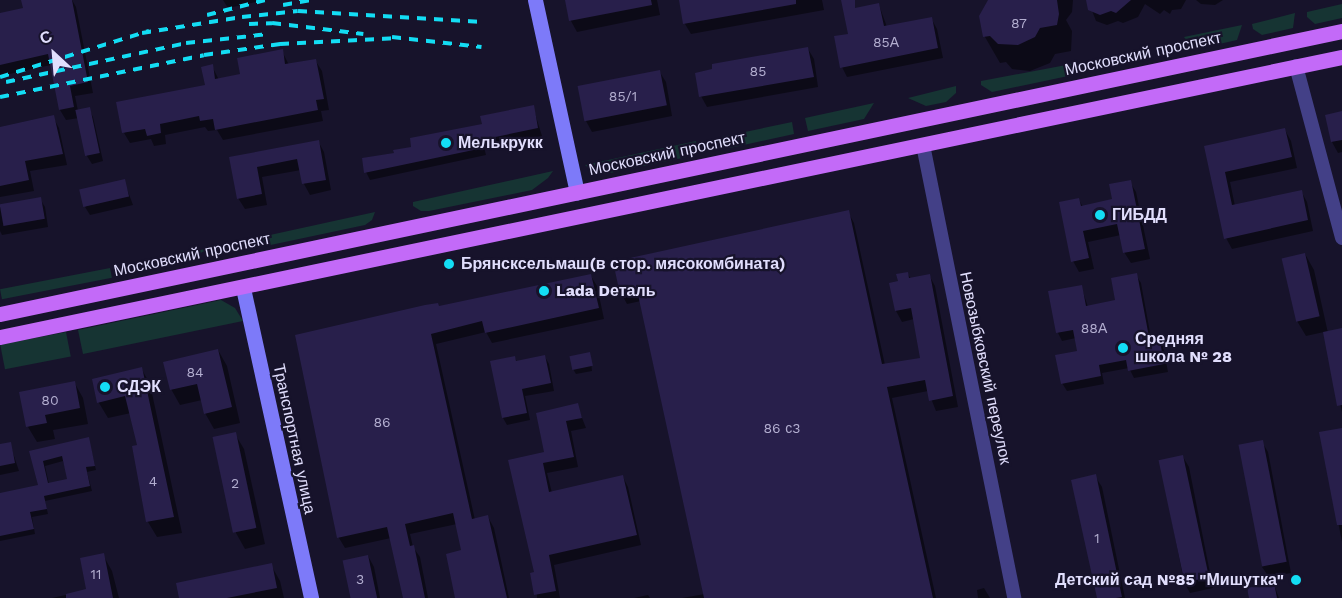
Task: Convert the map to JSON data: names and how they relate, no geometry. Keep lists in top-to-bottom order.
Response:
{
  "streets": {
    "main road": ["Московский проспект"],
    "street": ["Новозыбковский переулок", "Транспортная улица"]
  },
  "places": [
    "Мелькрукк",
    "ГИБДД",
    "Брянсксельмаш(в стор. мясокомбината)",
    "Lada Dеталь",
    "Средняя школа № 28",
    "СДЭК",
    "Детский сад №85 \"Мишутка\""
  ],
  "house_numbers": [
    "87",
    "85А",
    "85",
    "85/1",
    "88А",
    "84",
    "80",
    "86",
    "86 с3",
    "4",
    "2",
    "1",
    "11",
    "3"
  ],
  "north": "top left"
}
